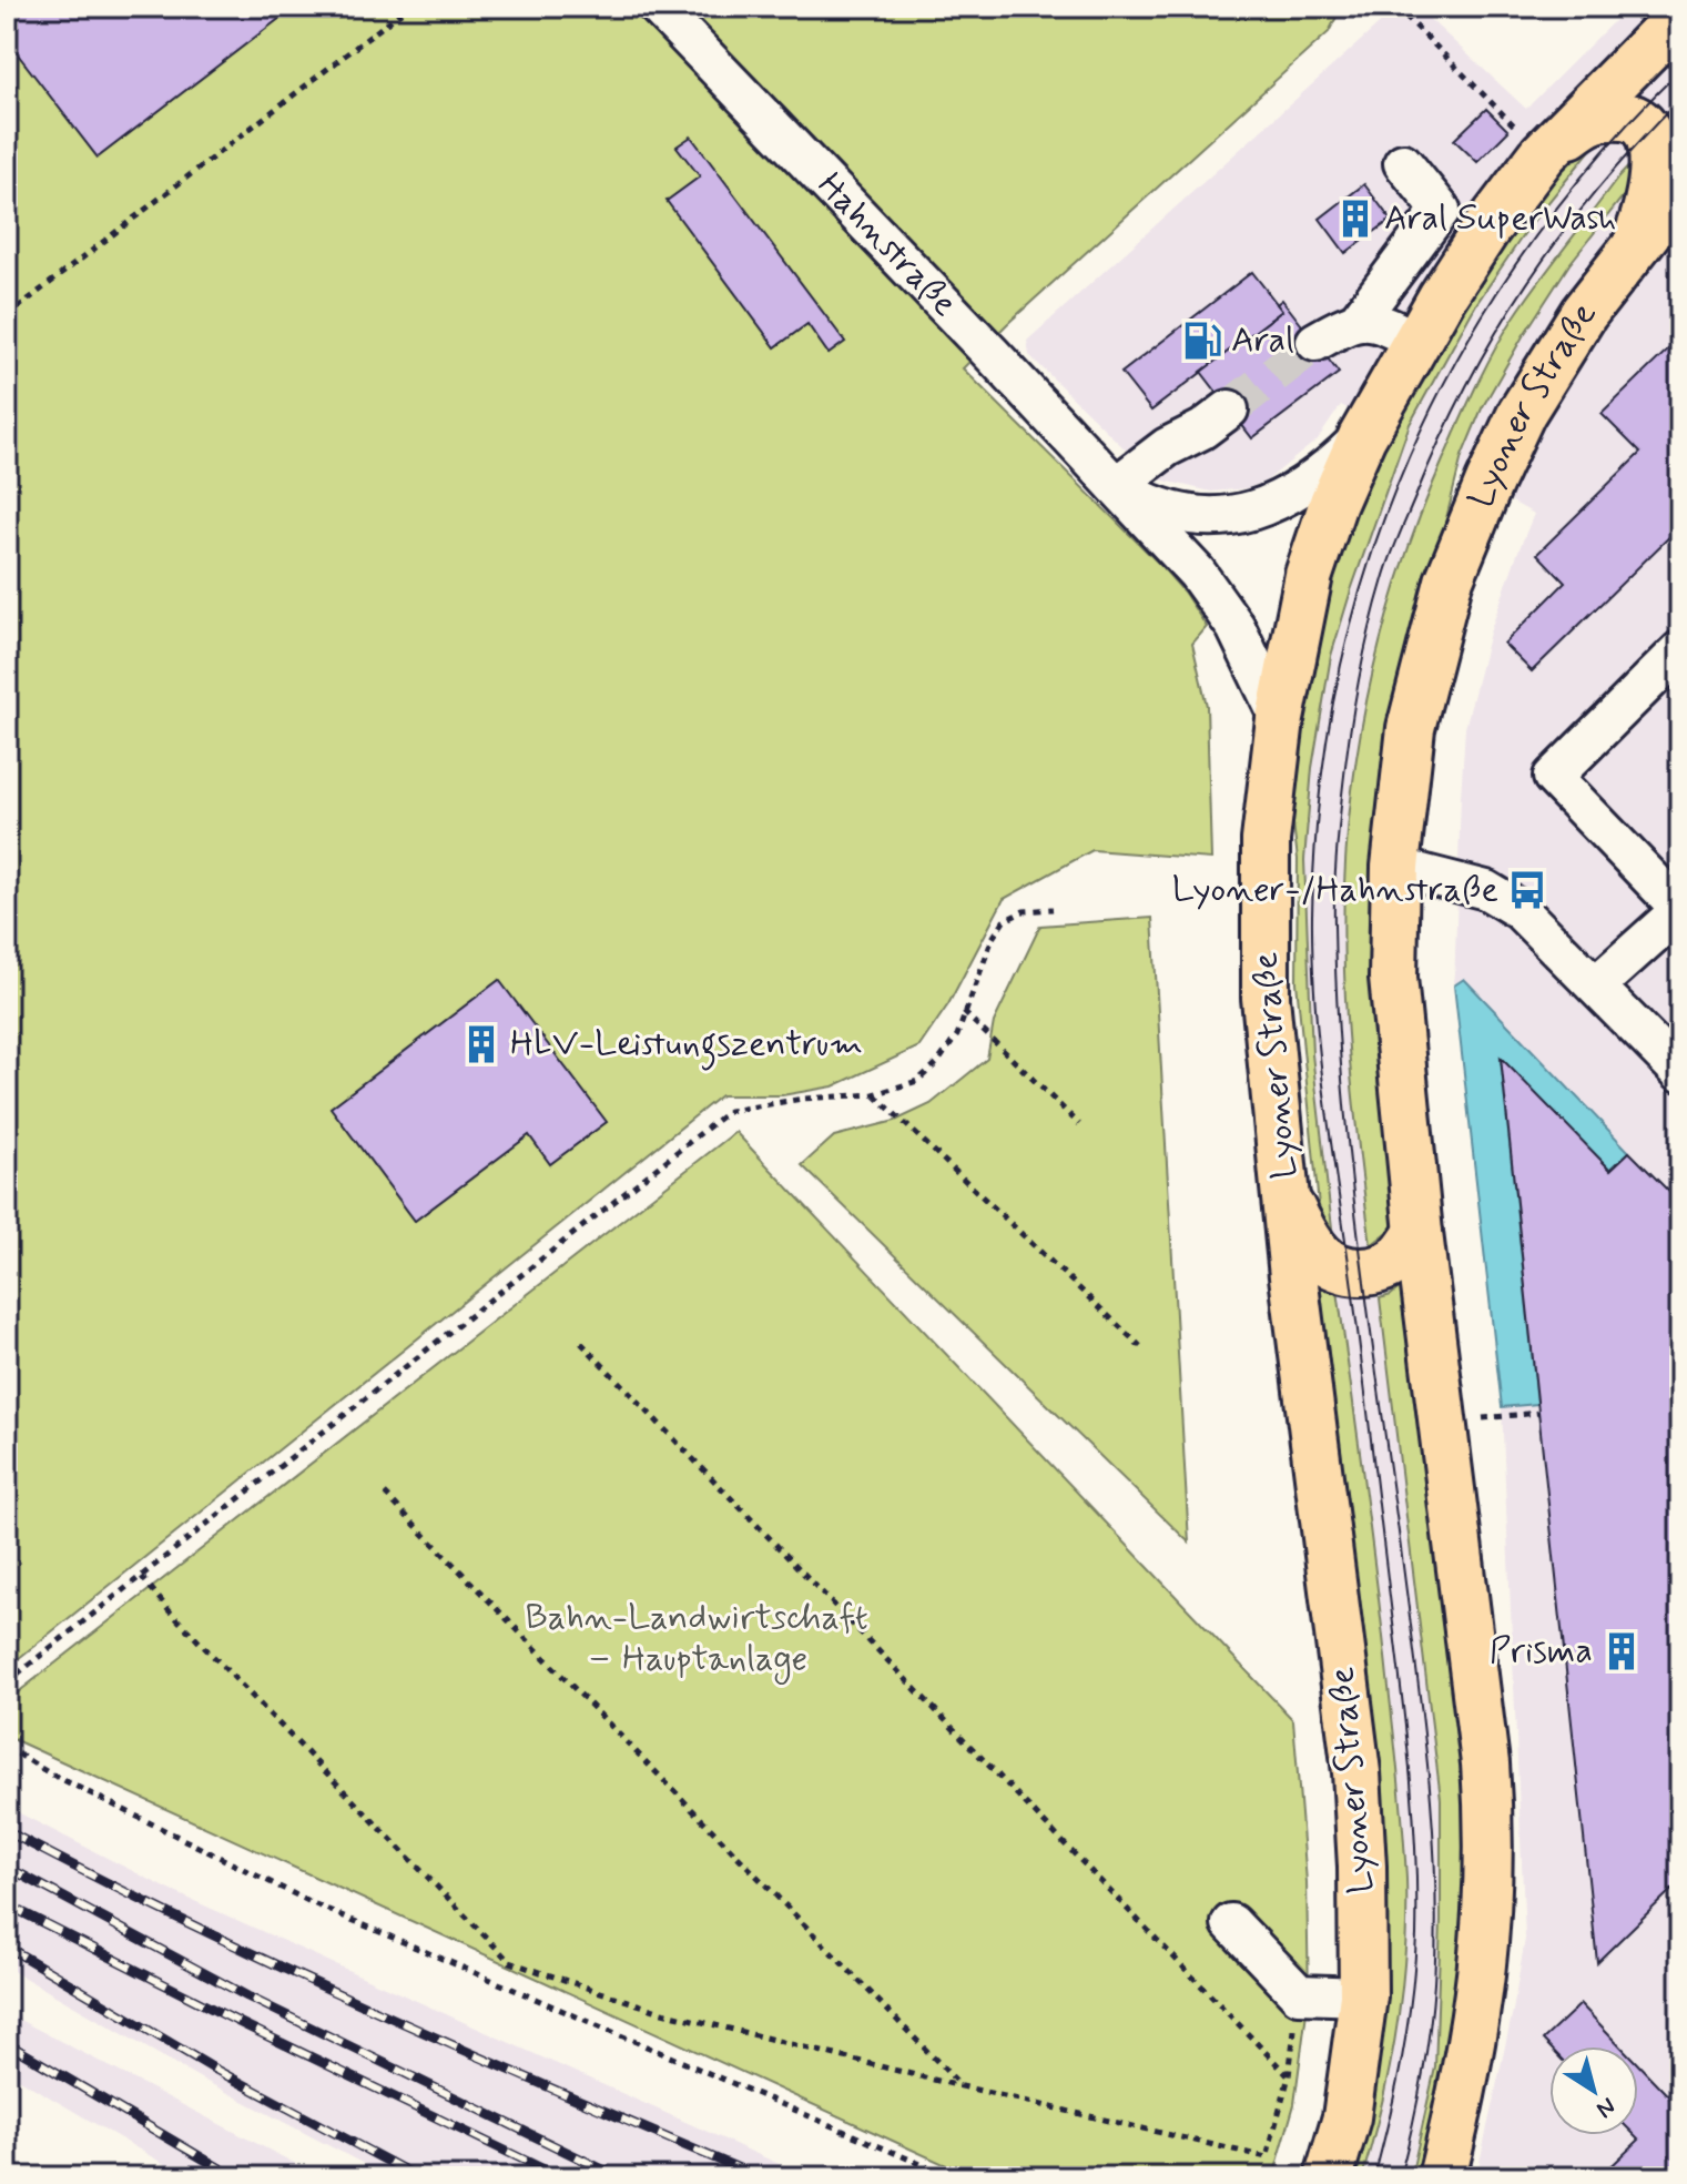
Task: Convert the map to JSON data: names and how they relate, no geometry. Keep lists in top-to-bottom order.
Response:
{
  "streets": {
    "main road": ["Lyoner Straße"],
    "street": ["Hahnstraße"]
  },
  "crossings": [
    ["Hahnstraße", "Lyoner Straße"]
  ],
  "parks": ["Bahn-Landwirtschaft – Hauptanlage"],
  "places": {
    "building": ["Aral SuperWash", "HLV-Leistungszentrum", "Prisma"],
    "fuel station": ["Aral"],
    "bus stop": ["Lyoner-/Hahnstraße"]
  },
  "north": "bottom right"
}
